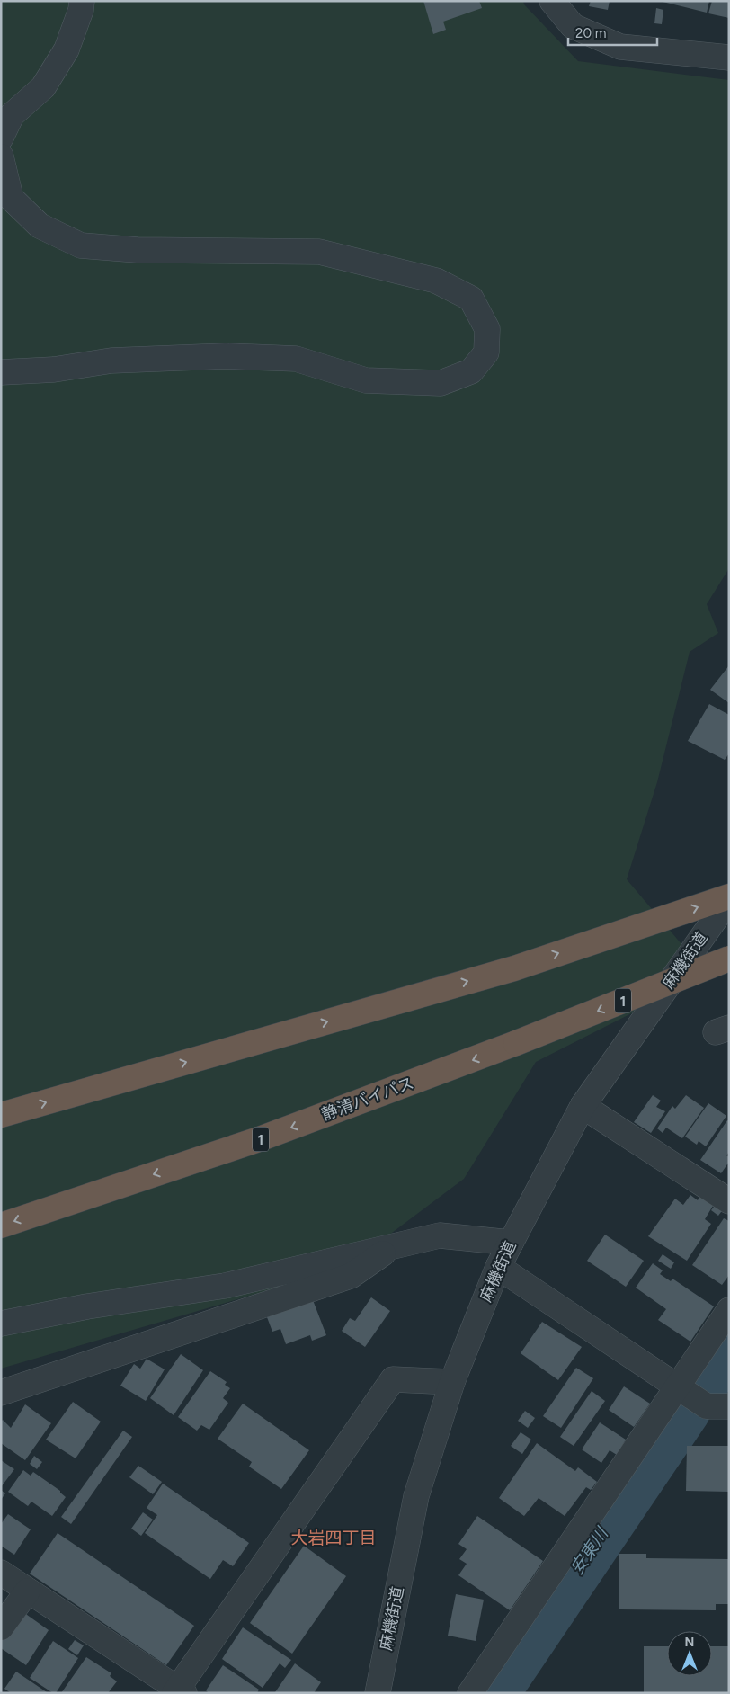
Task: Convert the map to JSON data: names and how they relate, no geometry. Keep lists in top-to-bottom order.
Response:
{
  "streets": {
    "highway": ["1", "静清バイパス"],
    "street": ["麻機街道"]
  },
  "districts": ["大岩四丁目"],
  "water": ["安東川"],
  "scale_bar": "20 m",
  "north": "top"
}
